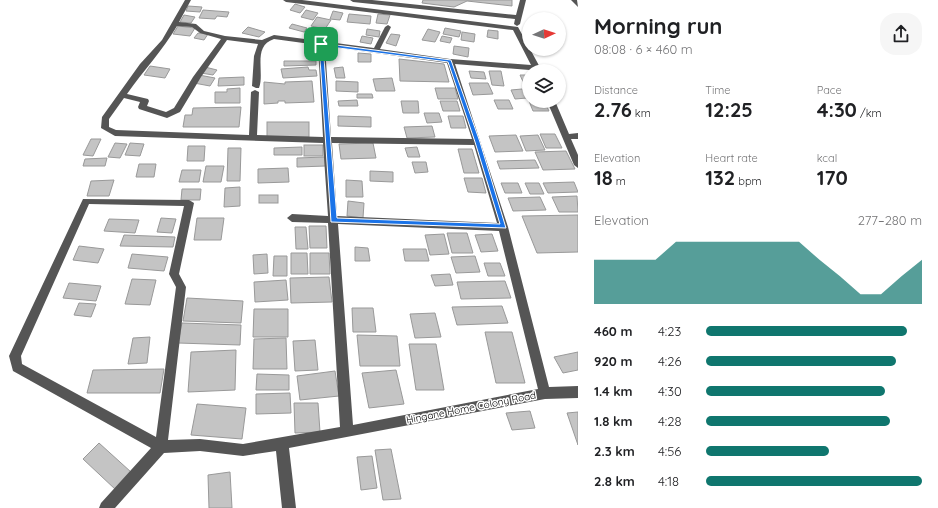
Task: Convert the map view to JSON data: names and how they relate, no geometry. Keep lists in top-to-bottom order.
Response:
{
  "streets": {
    "street": ["Hingane Home Colony Road"]
  },
  "north": "right",
  "page": {
    "heading": ["Morning run", "08:08 · 6 × 460 m"],
    "stats": [
      ["Distance", "2.76 km"],
      ["Time", "12:25"],
      ["Pace", "4:30 /km"],
      ["Elevation", "18 m"],
      ["Heart rate", "132 bpm"],
      ["kcal", "170"]
    ],
    "chart": ["Elevation", "277–280 m"],
    "list": [
      {
        "name": "460 m",
        "note": "4:23"
      },
      {
        "name": "920 m",
        "note": "4:26"
      },
      {
        "name": "1.4 km",
        "note": "4:30"
      },
      {
        "name": "1.8 km",
        "note": "4:28"
      },
      {
        "name": "2.3 km",
        "note": "4:56"
      },
      {
        "name": "2.8 km",
        "note": "4:18"
      }
    ]
  }
}
